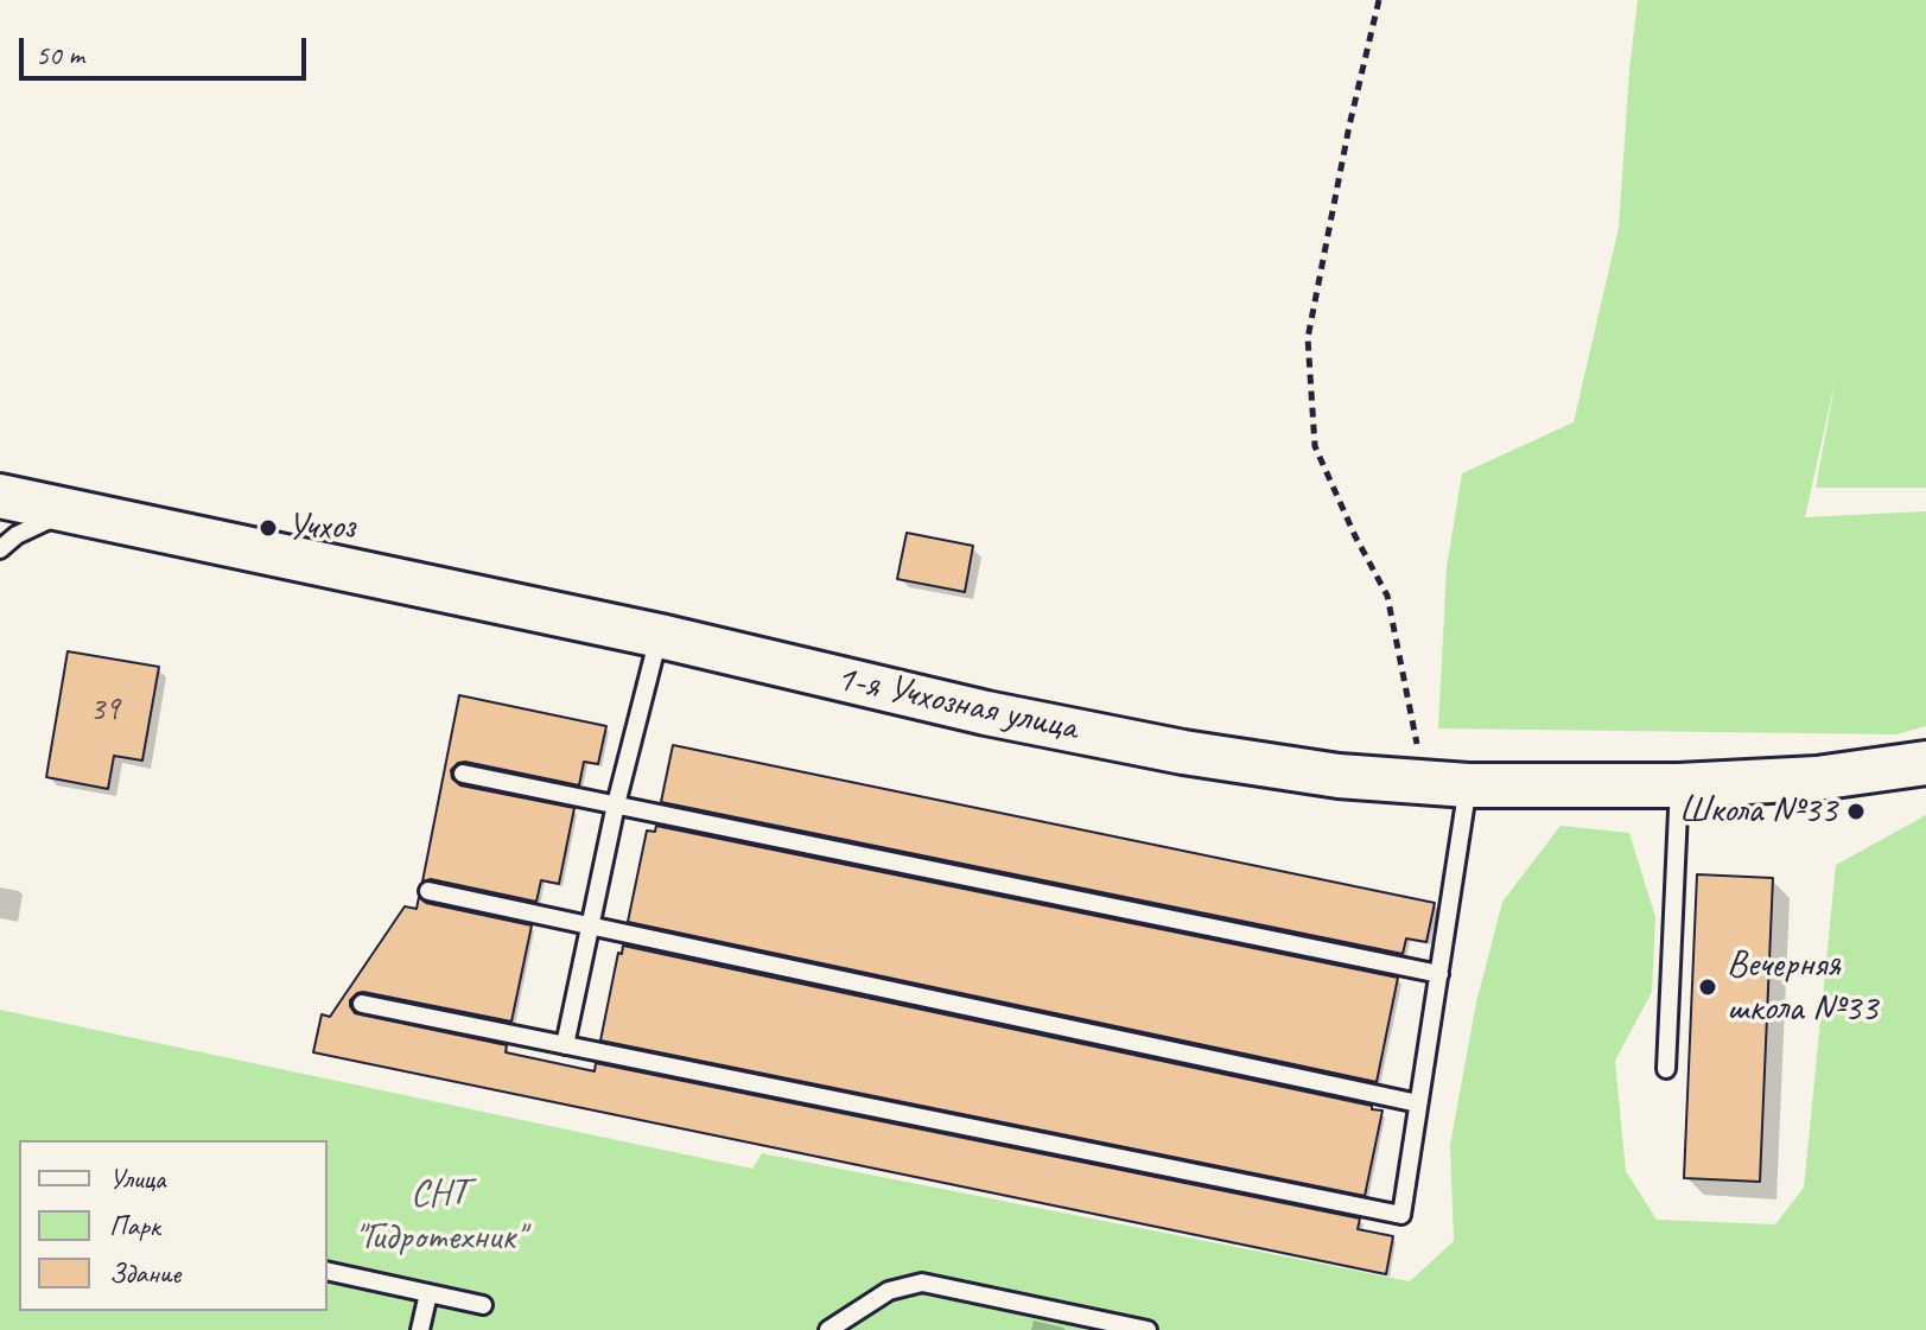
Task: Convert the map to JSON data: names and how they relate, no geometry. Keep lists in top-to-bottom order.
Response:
{
  "streets": {
    "street": ["1-я Учхозная улица"]
  },
  "parks": ["СНТ \"Гидротехник\""],
  "places": ["Учхоз", "Школа №33", "Вечерняя школа №33"],
  "house_numbers": ["39"],
  "legend": ["Улица", "Парк", "Здание"],
  "scale_bar": "50 m"
}
